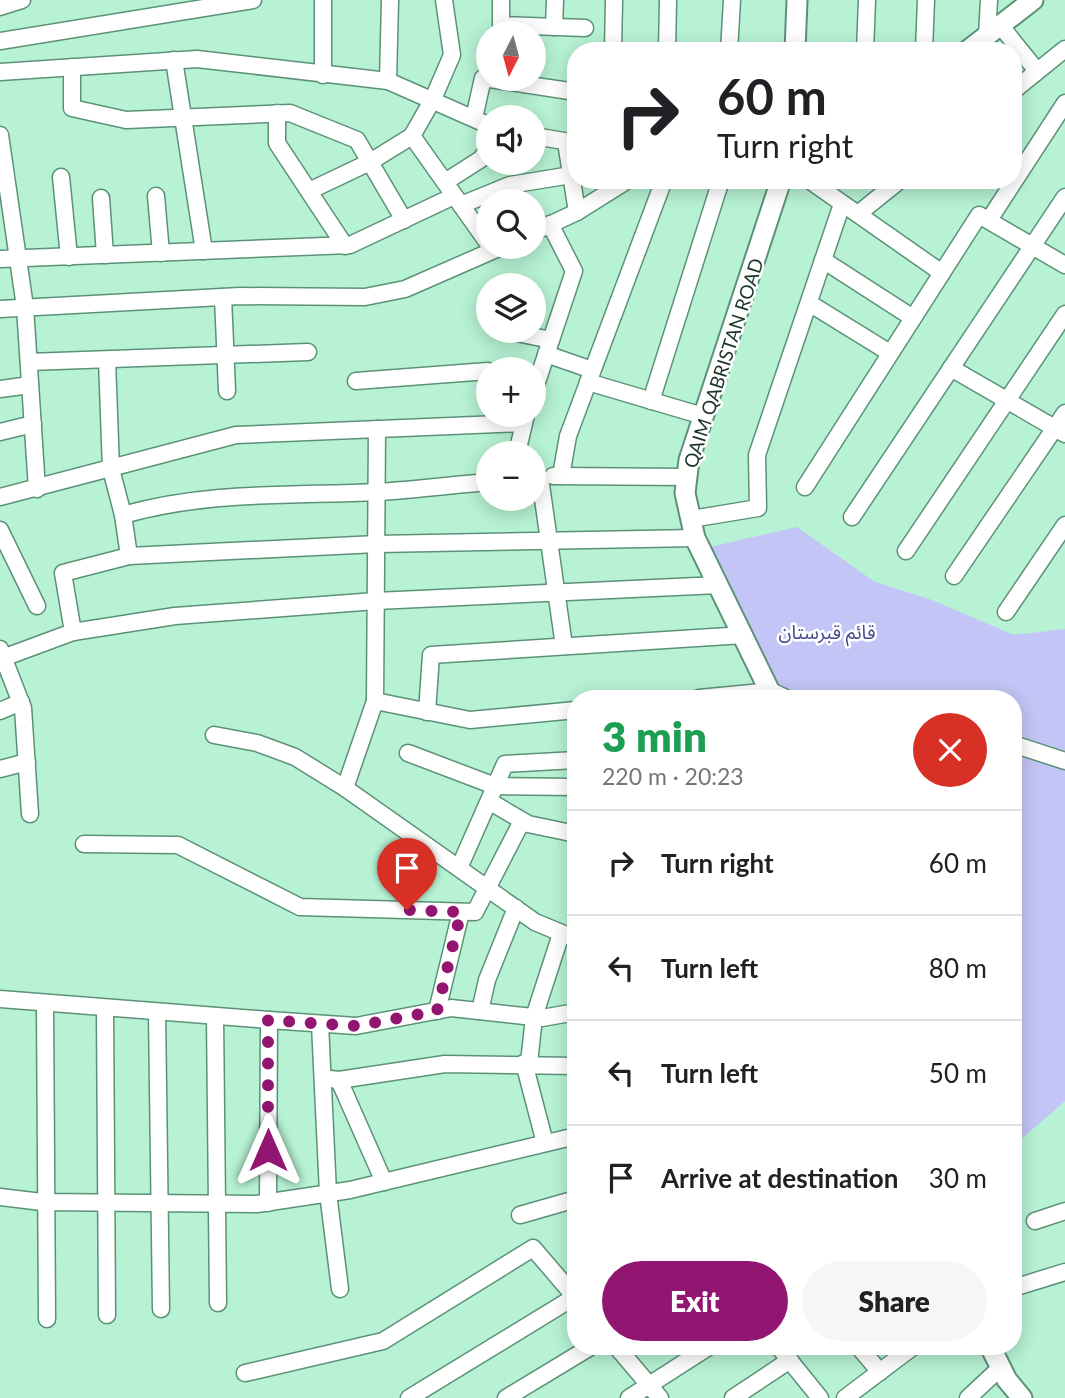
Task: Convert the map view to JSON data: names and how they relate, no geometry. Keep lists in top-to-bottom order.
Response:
{
  "streets": {
    "street": ["QAIM QABRISTAN ROAD"]
  },
  "parks": ["قائم قبرستان"],
  "north": "bottom",
  "page": {
    "map_buttons": ["+", "−"],
    "turn": ["60 m", "Turn right"],
    "heading": ["3 min", "220 m · 20:23"],
    "list": [
      {
        "name": "Turn right",
        "value": "60 m"
      },
      {
        "name": "Turn left",
        "value": "80 m"
      },
      {
        "name": "Turn left",
        "value": "50 m"
      },
      {
        "name": "Arrive at destination",
        "value": "30 m"
      }
    ],
    "buttons": ["Exit", "Share"]
  }
}
